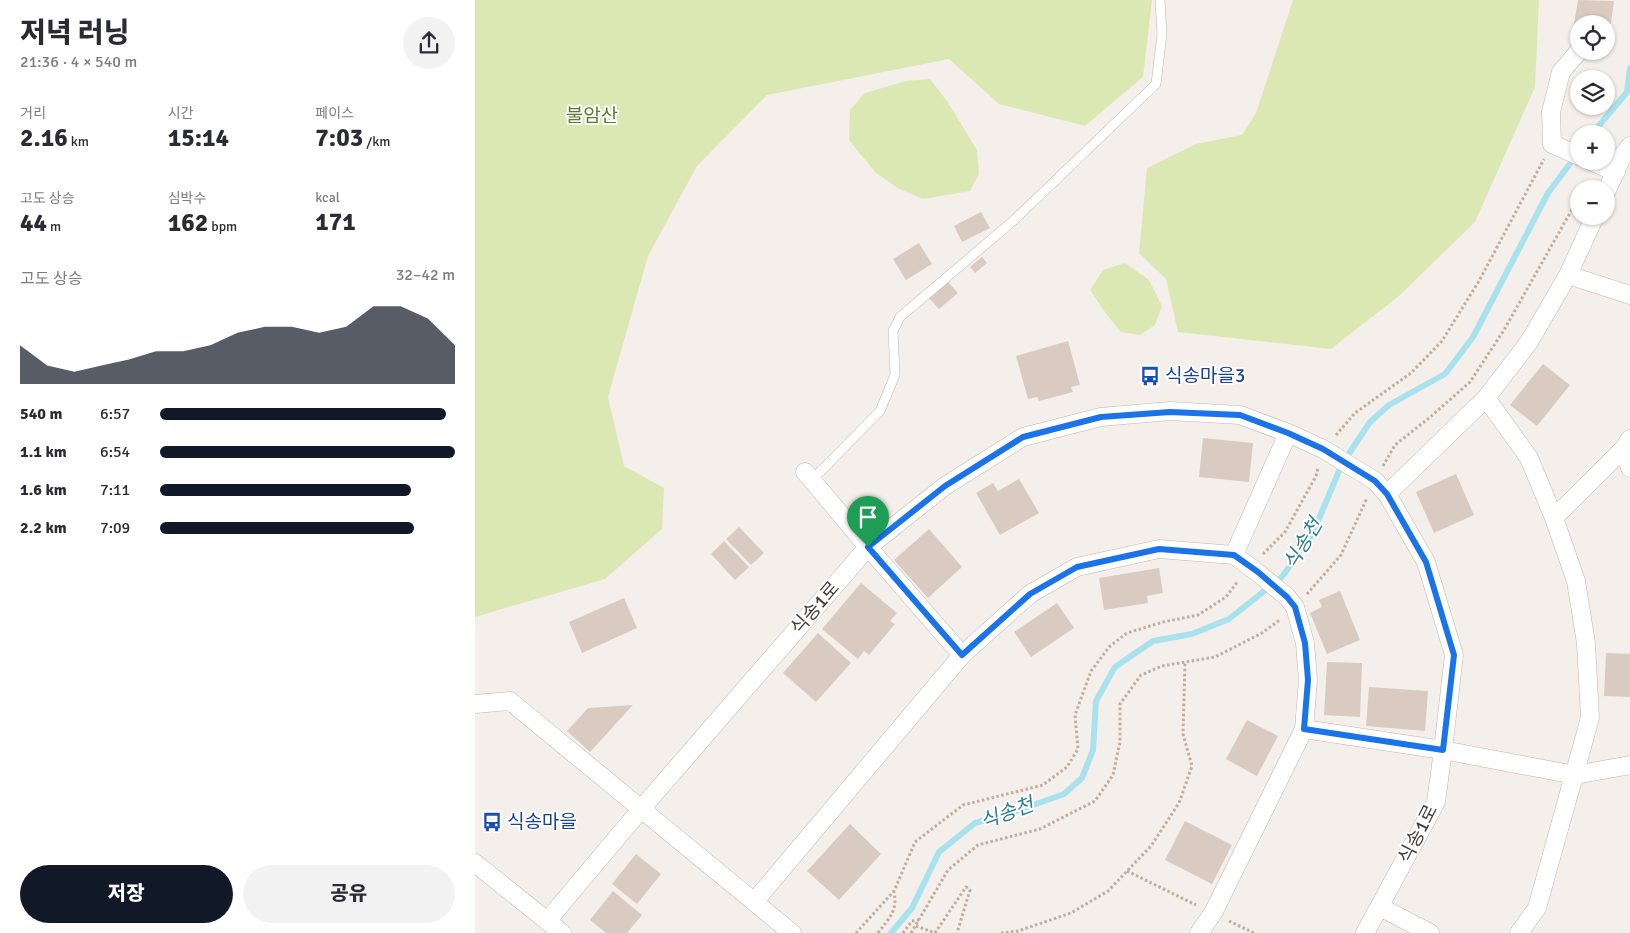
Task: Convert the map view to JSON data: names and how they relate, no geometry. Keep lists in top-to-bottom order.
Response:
{
  "streets": {
    "street": ["식송1로"]
  },
  "water": ["식송천"],
  "parks": ["불암산"],
  "places": {
    "bus stop": ["식송마을3", "식송마을"]
  },
  "page": {
    "heading": ["저녁 러닝", "21:36 · 4 × 540 m"],
    "map_buttons": ["+", "−"],
    "stats": [
      ["거리", "2.16 km"],
      ["시간", "15:14"],
      ["페이스", "7:03 /km"],
      ["고도 상승", "44 m"],
      ["심박수", "162 bpm"],
      ["kcal", "171"]
    ],
    "chart": ["고도 상승", "32–42 m"],
    "list": [
      {
        "name": "540 m",
        "note": "6:57"
      },
      {
        "name": "1.1 km",
        "note": "6:54"
      },
      {
        "name": "1.6 km",
        "note": "7:11"
      },
      {
        "name": "2.2 km",
        "note": "7:09"
      }
    ],
    "buttons": ["저장", "공유"]
  }
}
